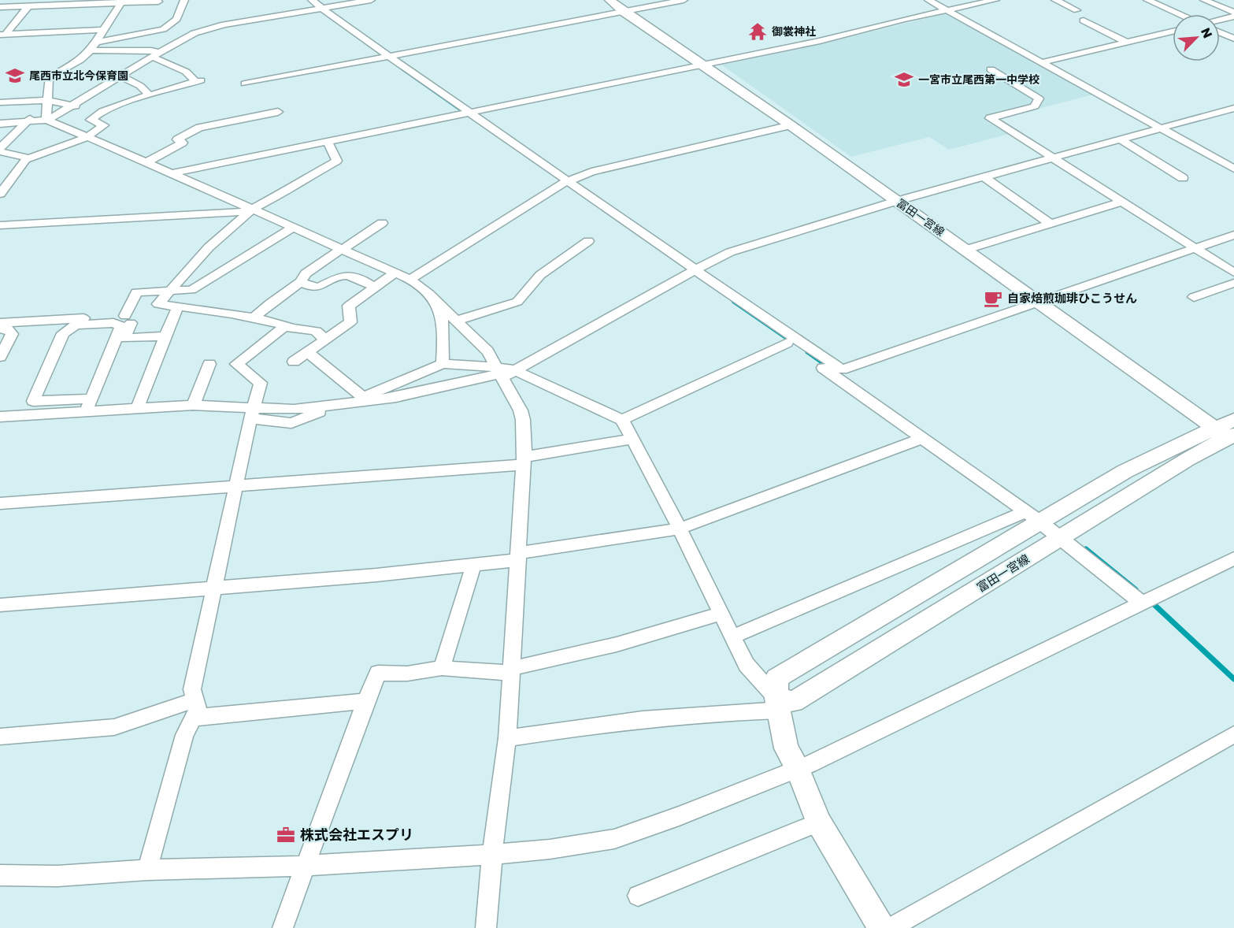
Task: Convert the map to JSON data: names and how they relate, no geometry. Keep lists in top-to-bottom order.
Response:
{
  "streets": {
    "main road": ["冨田一宮線", "富田一宮線"]
  },
  "crossings": [
    ["冨田一宮線", "富田一宮線"]
  ],
  "places": {
    "temple": ["御裳神社"],
    "school or university": ["尾西市立北今保育園", "一宮市立尾西第一中学校"],
    "cafe": ["自家焙煎珈琲ひこうせん"],
    "office": ["株式会社エスプリ"]
  },
  "north": "top right"
}
